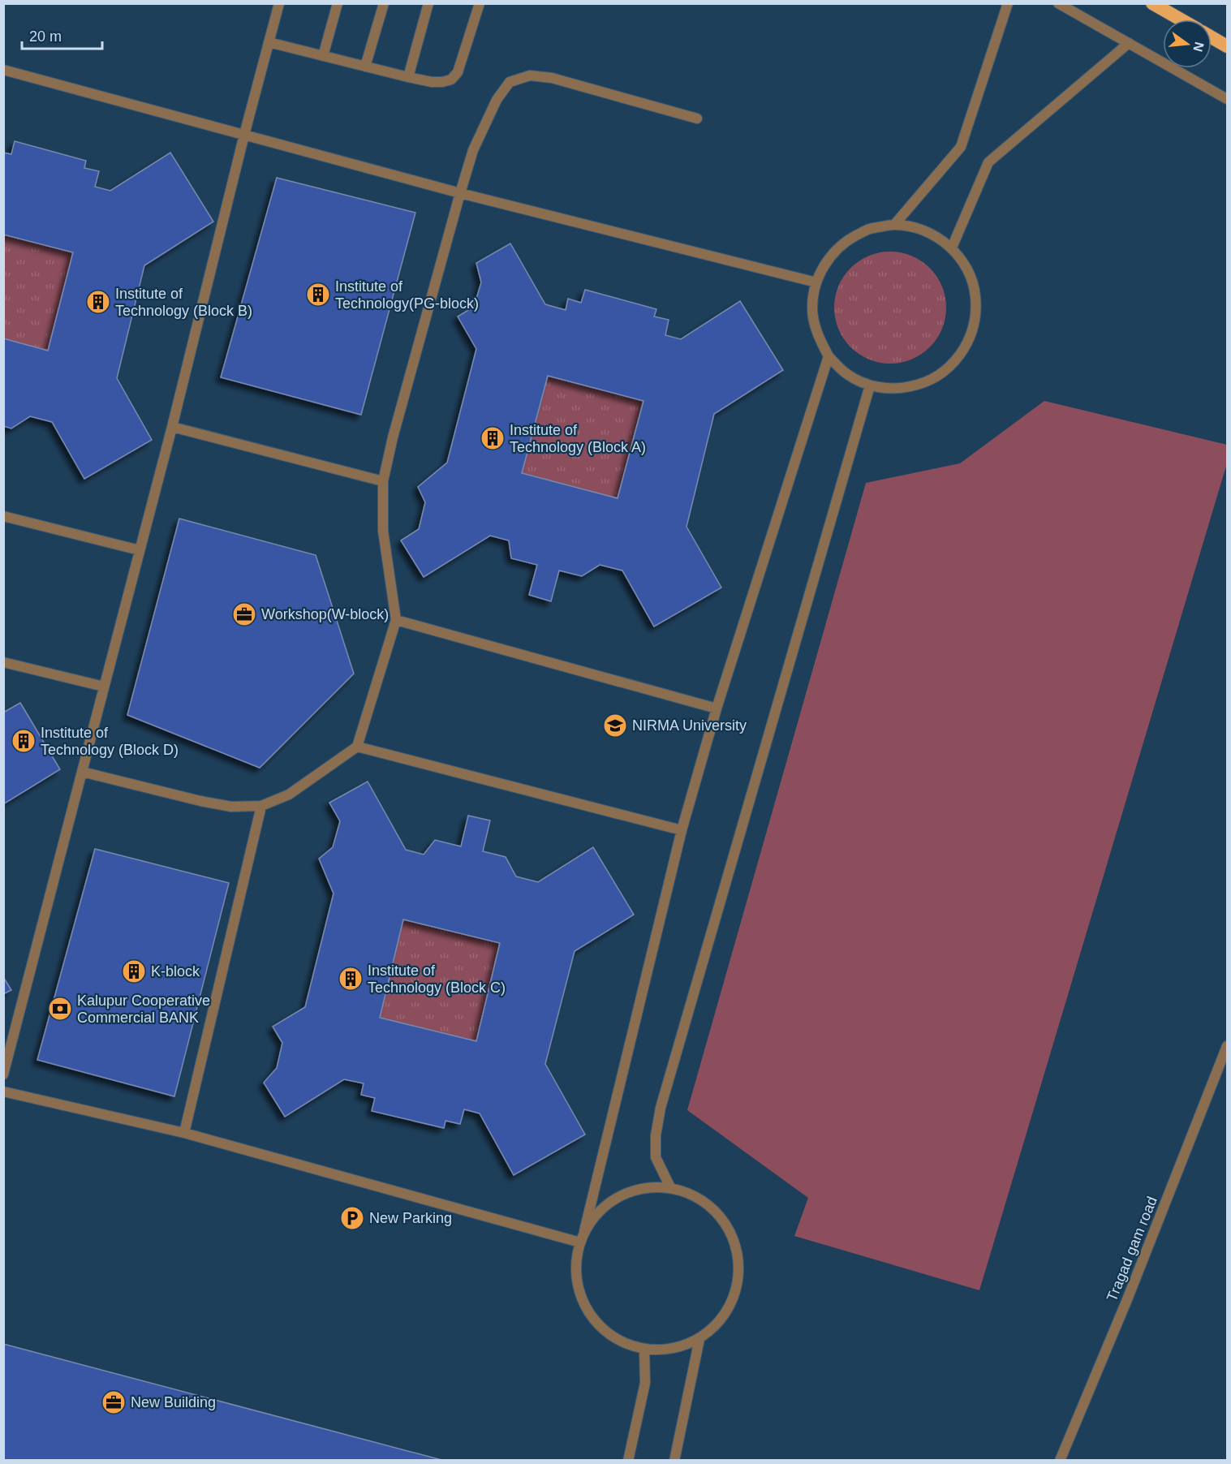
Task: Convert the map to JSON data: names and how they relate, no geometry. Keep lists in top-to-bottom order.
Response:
{
  "streets": {
    "street": ["Tragad gam road"]
  },
  "places": {
    "building": [
      "Institute of Technology(PG-block)",
      "Institute of Technology (Block B)",
      "Institute of Technology (Block A)",
      "Institute of Technology (Block D)",
      "K-block",
      "Institute of Technology (Block C)"
    ],
    "office": ["Workshop(W-block)", "New Building"],
    "school or university": ["NIRMA University"],
    "bank": ["Kalupur Cooperative Commercial BANK"],
    "parking": ["New Parking"]
  },
  "scale_bar": "20 m",
  "north": "right"
}
